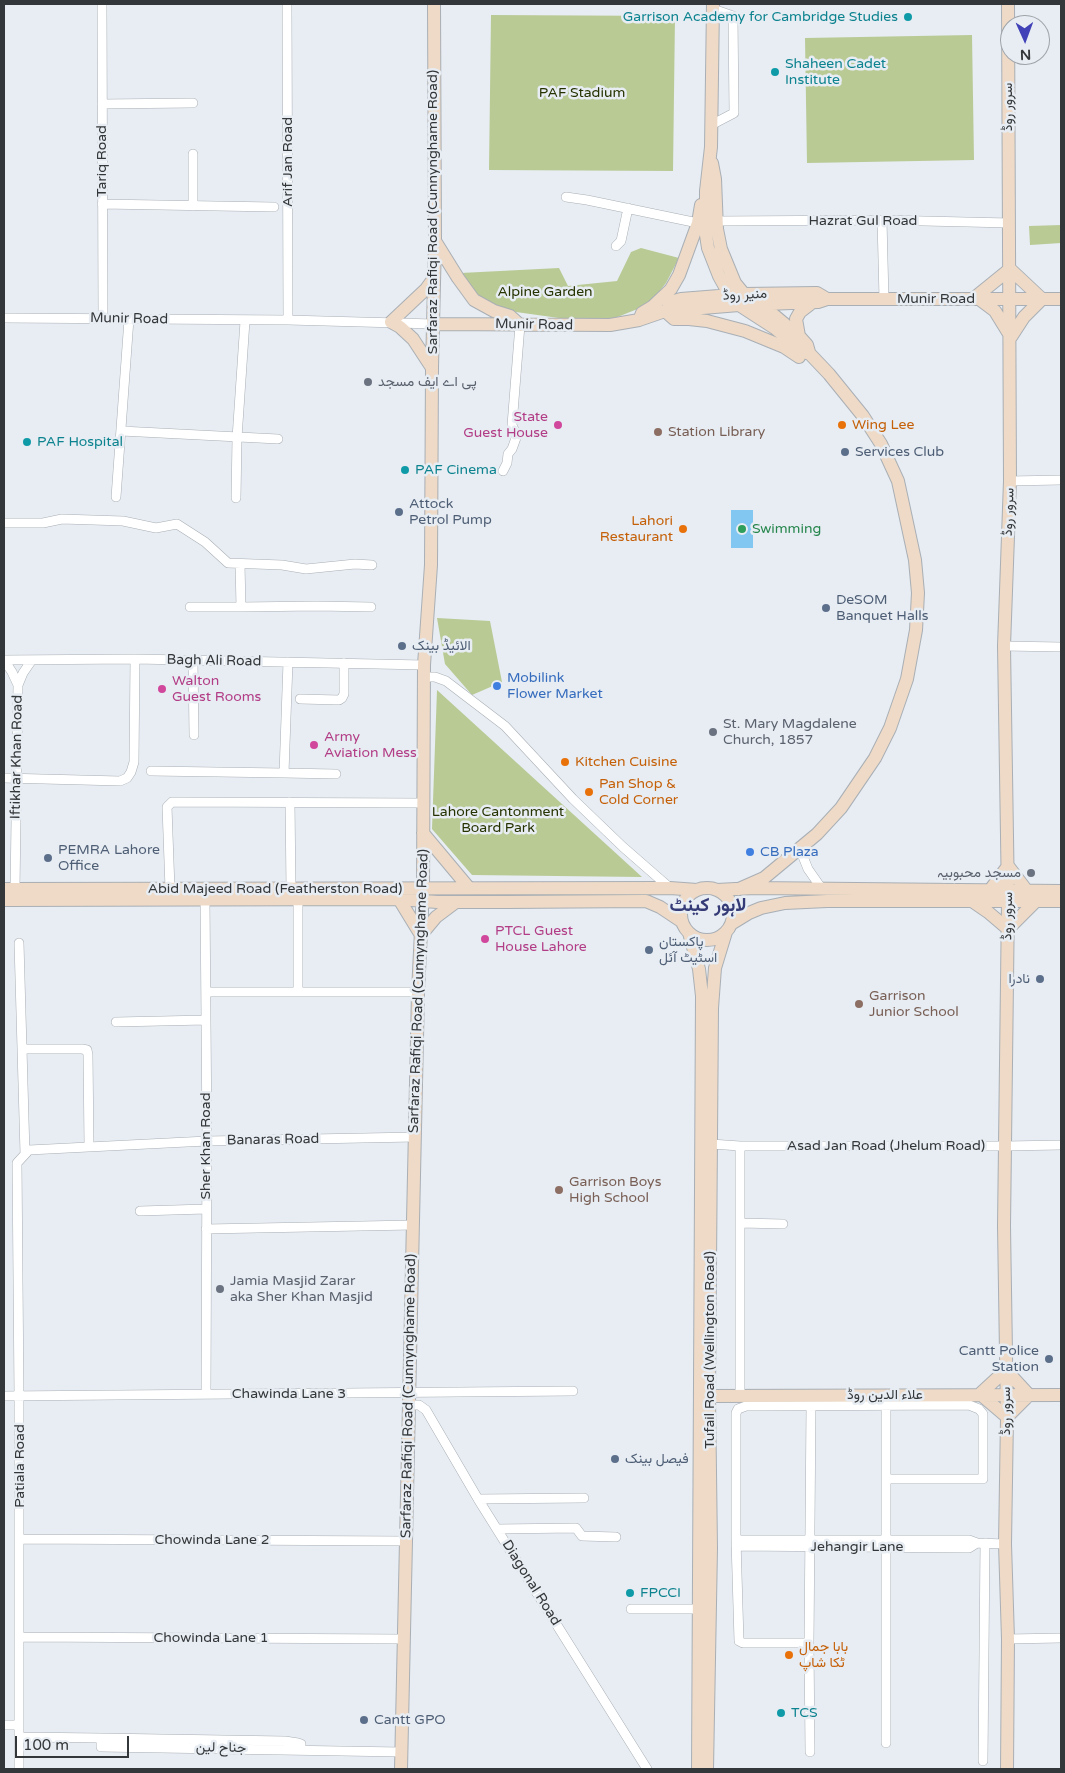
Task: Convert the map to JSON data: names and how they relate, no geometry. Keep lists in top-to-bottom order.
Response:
{
  "streets": {
    "street": [
      "سرور روڈ",
      "Tariq Road",
      "Arif Jan Road",
      "Sarfaraz Rafiqi Road (Cunnynghame Road)",
      "Hazrat Gul Road",
      "منیر روڈ",
      "Munir Road",
      "Bagh Ali Road",
      "Iftikhar Khan Road",
      "Abid Majeed Road (Featherston Road)",
      "Banaras Road",
      "Sher Khan Road",
      "Asad Jan Road (Jhelum Road)",
      "Tufail Road (Wellington Road)",
      "Chawinda Lane 3",
      "علاء الدین روڈ",
      "Patiala Road",
      "Chowinda Lane 2",
      "Jehangir Lane",
      "Diagonal Road",
      "Chowinda Lane 1",
      "جناح لین"
    ]
  },
  "crossings": [
    ["سرور روڈ", "Hazrat Gul Road"],
    ["سرور روڈ", "Munir Road"],
    ["سرور روڈ", "Asad Jan Road (Jhelum Road)"],
    ["سرور روڈ", "علاء الدین روڈ"],
    ["سرور روڈ", "Jehangir Lane"],
    ["Tariq Road", "Munir Road"],
    ["Arif Jan Road", "Munir Road"],
    ["Sarfaraz Rafiqi Road (Cunnynghame Road)", "Munir Road"],
    ["Sarfaraz Rafiqi Road (Cunnynghame Road)", "Bagh Ali Road"],
    ["Sarfaraz Rafiqi Road (Cunnynghame Road)", "Abid Majeed Road (Featherston Road)"],
    ["Sarfaraz Rafiqi Road (Cunnynghame Road)", "Banaras Road"],
    ["Sarfaraz Rafiqi Road (Cunnynghame Road)", "Chawinda Lane 3"],
    ["Sarfaraz Rafiqi Road (Cunnynghame Road)", "Chowinda Lane 2"],
    ["Sarfaraz Rafiqi Road (Cunnynghame Road)", "Diagonal Road"],
    ["Sarfaraz Rafiqi Road (Cunnynghame Road)", "Chowinda Lane 1"],
    ["Sarfaraz Rafiqi Road (Cunnynghame Road)", "جناح لین"],
    ["منیر روڈ", "Munir Road"],
    ["Bagh Ali Road", "Iftikhar Khan Road"],
    ["Bagh Ali Road", "Abid Majeed Road (Featherston Road)"],
    ["Iftikhar Khan Road", "Abid Majeed Road (Featherston Road)"],
    ["Abid Majeed Road (Featherston Road)", "Sher Khan Road"],
    ["Abid Majeed Road (Featherston Road)", "Tufail Road (Wellington Road)"],
    ["Banaras Road", "Sher Khan Road"],
    ["Banaras Road", "Patiala Road"],
    ["Sher Khan Road", "Chawinda Lane 3"],
    ["Asad Jan Road (Jhelum Road)", "Tufail Road (Wellington Road)"],
    ["Tufail Road (Wellington Road)", "علاء الدین روڈ"],
    ["Chawinda Lane 3", "Patiala Road"],
    ["Chawinda Lane 3", "Diagonal Road"],
    ["Patiala Road", "Chowinda Lane 2"],
    ["Patiala Road", "Chowinda Lane 1"],
    ["Patiala Road", "جناح لین"]
  ],
  "districts": ["لاہور کینٹ"],
  "parks": ["PAF Stadium", "Alpine Garden", "Lahore Cantonment Board Park"],
  "places": [
    "Garrison Academy for Cambridge Studies",
    "Shaheen Cadet Institute",
    "پی اے ایف مسجد",
    "State Guest House",
    "Wing Lee",
    "Station Library",
    "PAF Hospital",
    "Services Club",
    "PAF Cinema",
    "Attock Petrol Pump",
    "Lahori Restaurant",
    "Swimming",
    "DeSOM Banquet Halls",
    "الائیڈ بینک",
    "Mobilink Flower Market",
    "Walton Guest Rooms",
    "St. Mary Magdalene Church, 1857",
    "Army Aviation Mess",
    "Kitchen Cuisine",
    "Pan Shop & Cold Corner",
    "CB Plaza",
    "PEMRA Lahore Office",
    "مسجد محبوبیہ",
    "PTCL Guest House Lahore",
    "پاکستان اسٹیٹ آئل",
    "نادرا",
    "Garrison Junior School",
    "Garrison Boys High School",
    "Jamia Masjid Zarar aka Sher Khan Masjid",
    "Cantt Police Station",
    "فیصل بینک",
    "FPCCI",
    "بابا جمال ٹکا شاپ",
    "TCS",
    "Cantt GPO"
  ],
  "scale_bar": "100 m",
  "north": "bottom"
}
